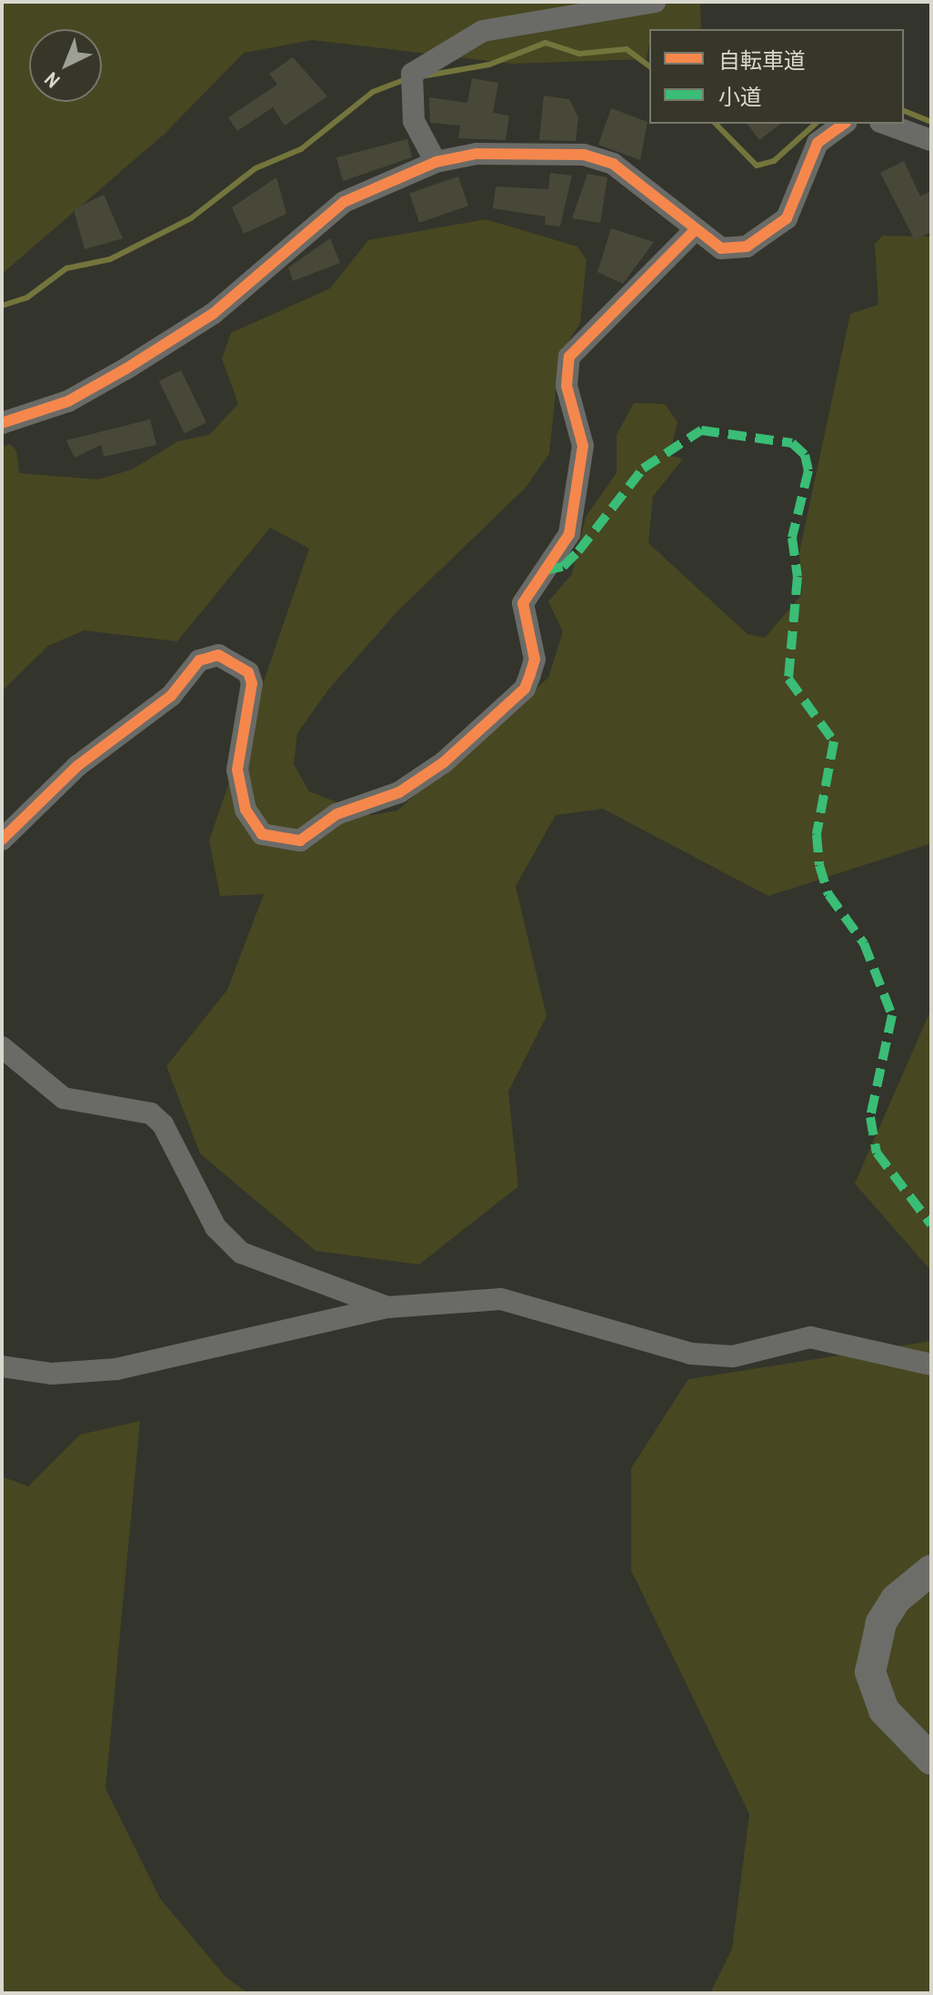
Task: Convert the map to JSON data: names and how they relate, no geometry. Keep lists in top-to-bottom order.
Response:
{
  "legend": ["自転車道", "小道"],
  "north": "bottom left"
}
